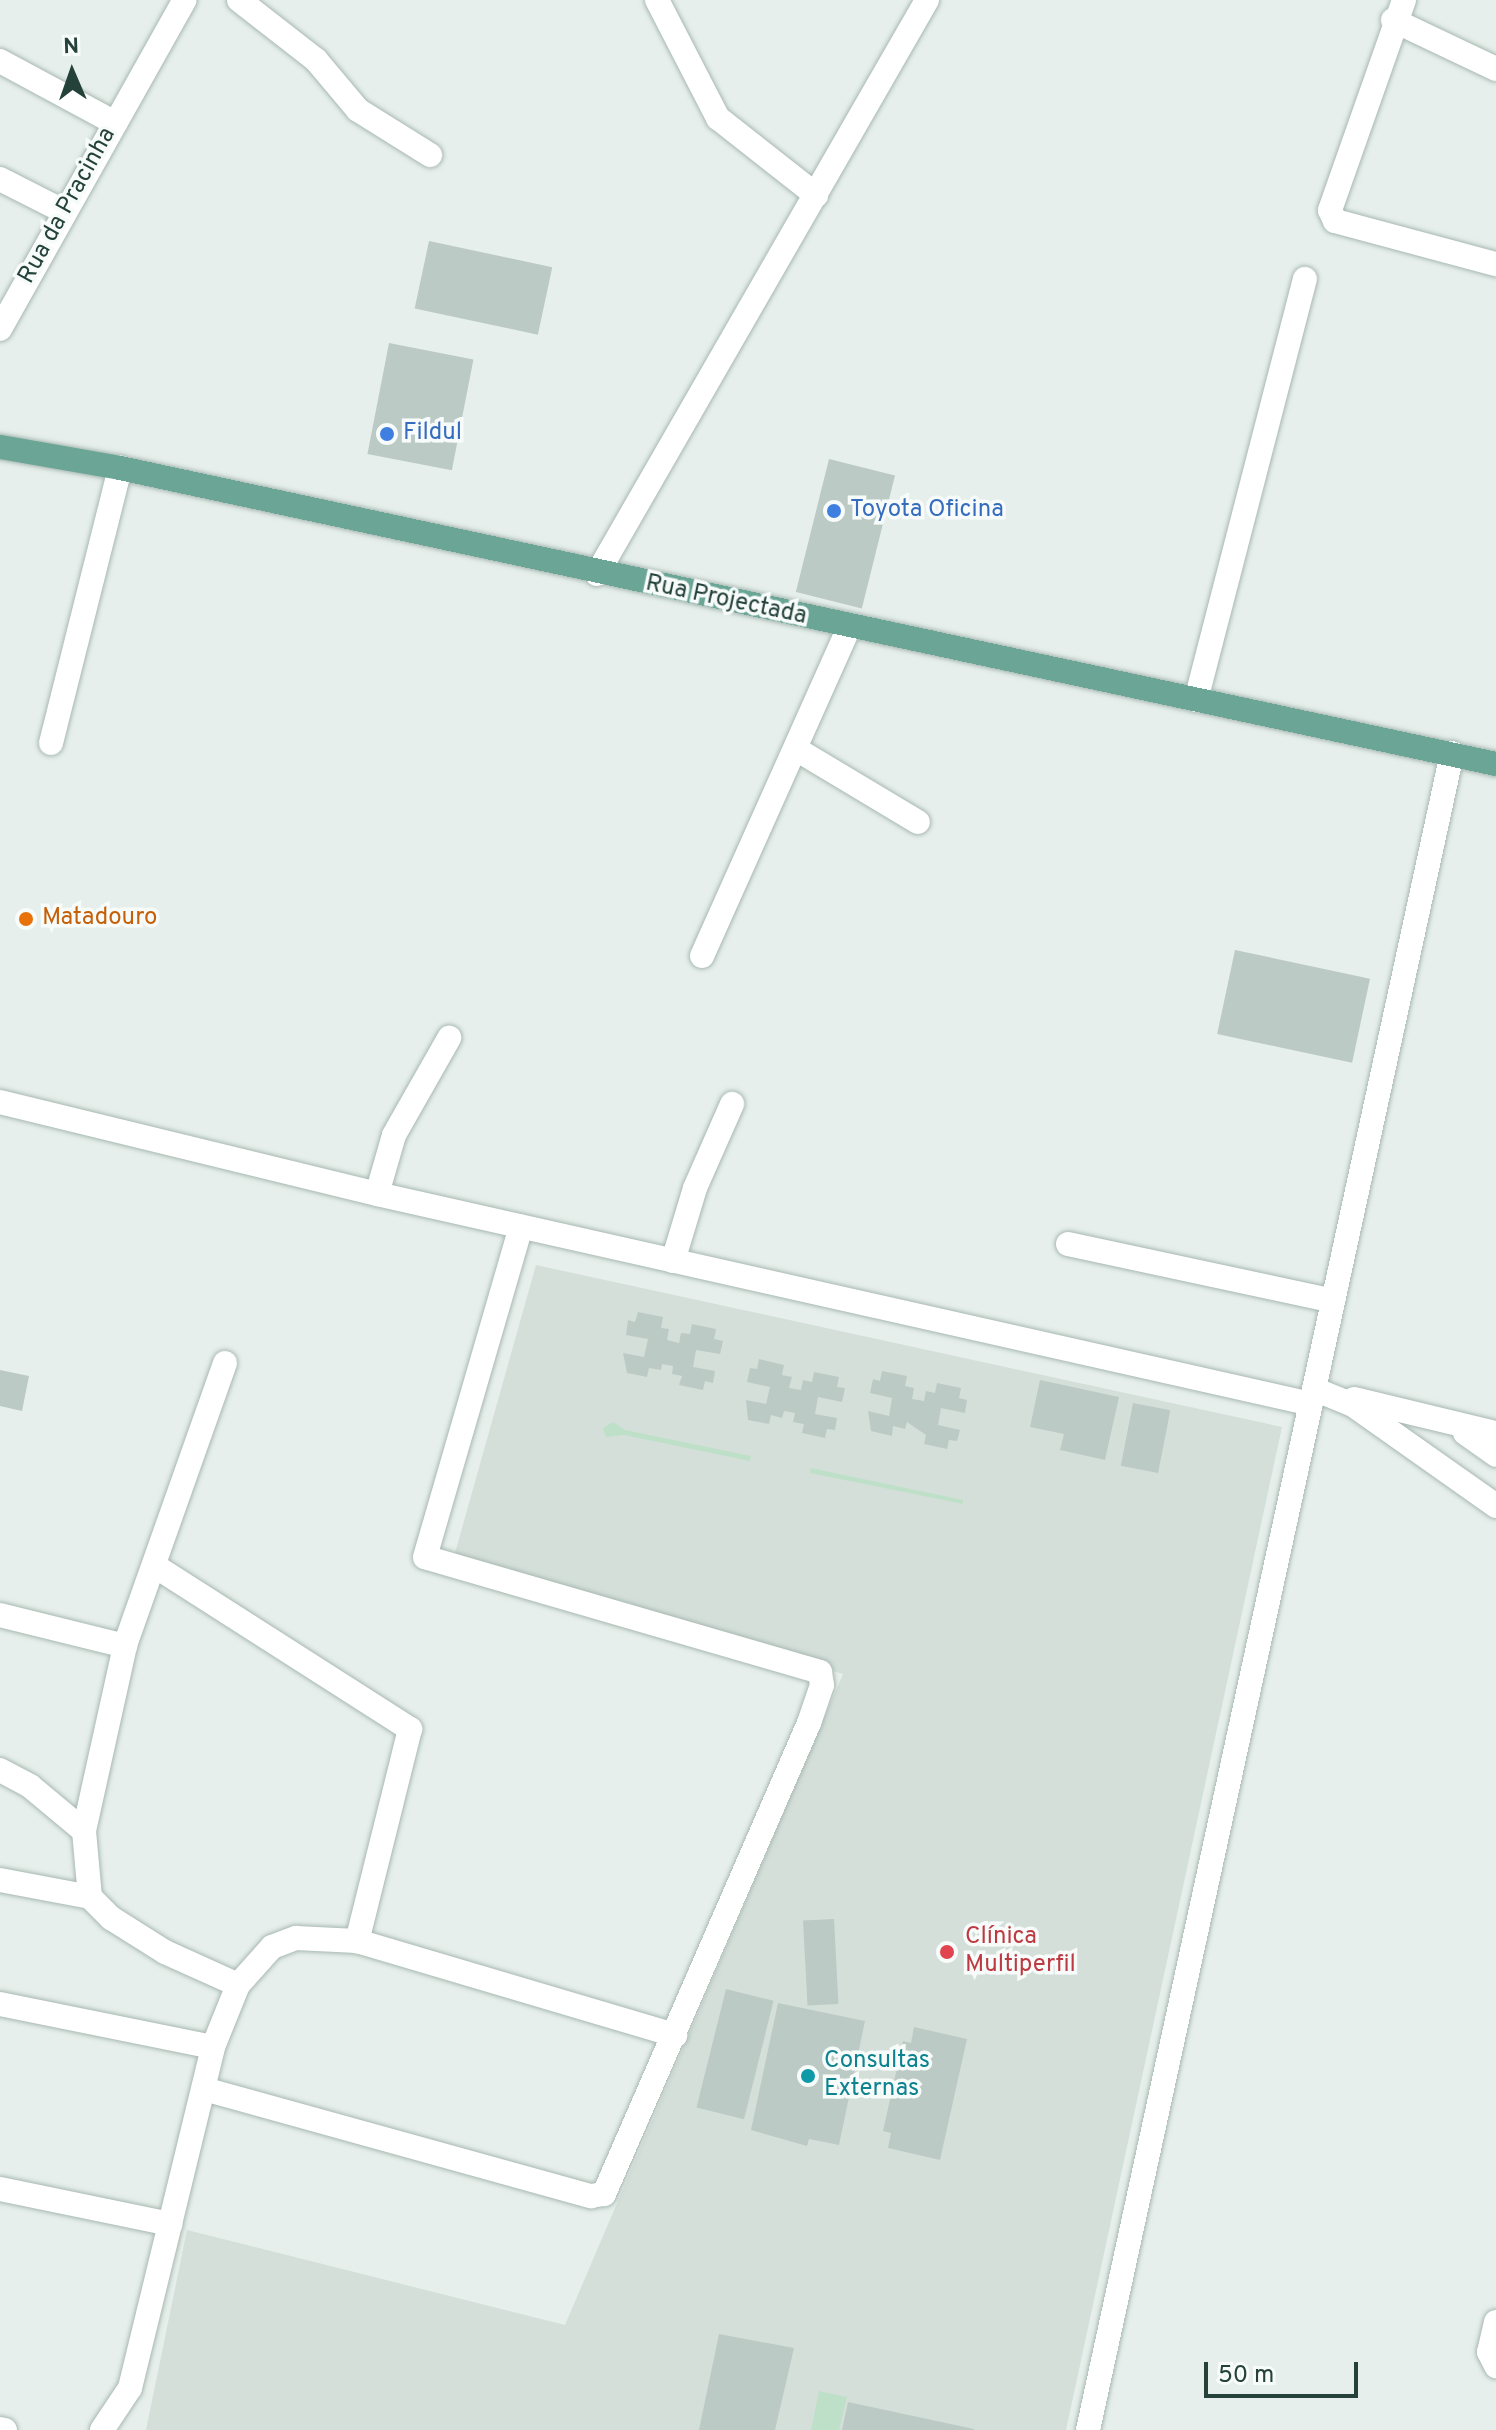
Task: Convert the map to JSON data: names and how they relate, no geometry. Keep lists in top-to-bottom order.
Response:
{
  "streets": {
    "main road": ["Rua Projectada"],
    "street": ["Rua da Pracinha"]
  },
  "places": [
    "Fildul",
    "Toyota Oficina",
    "Matadouro",
    "Clínica Multiperfil",
    "Consultas Externas"
  ],
  "scale_bar": "50 m",
  "north": "top"
}
